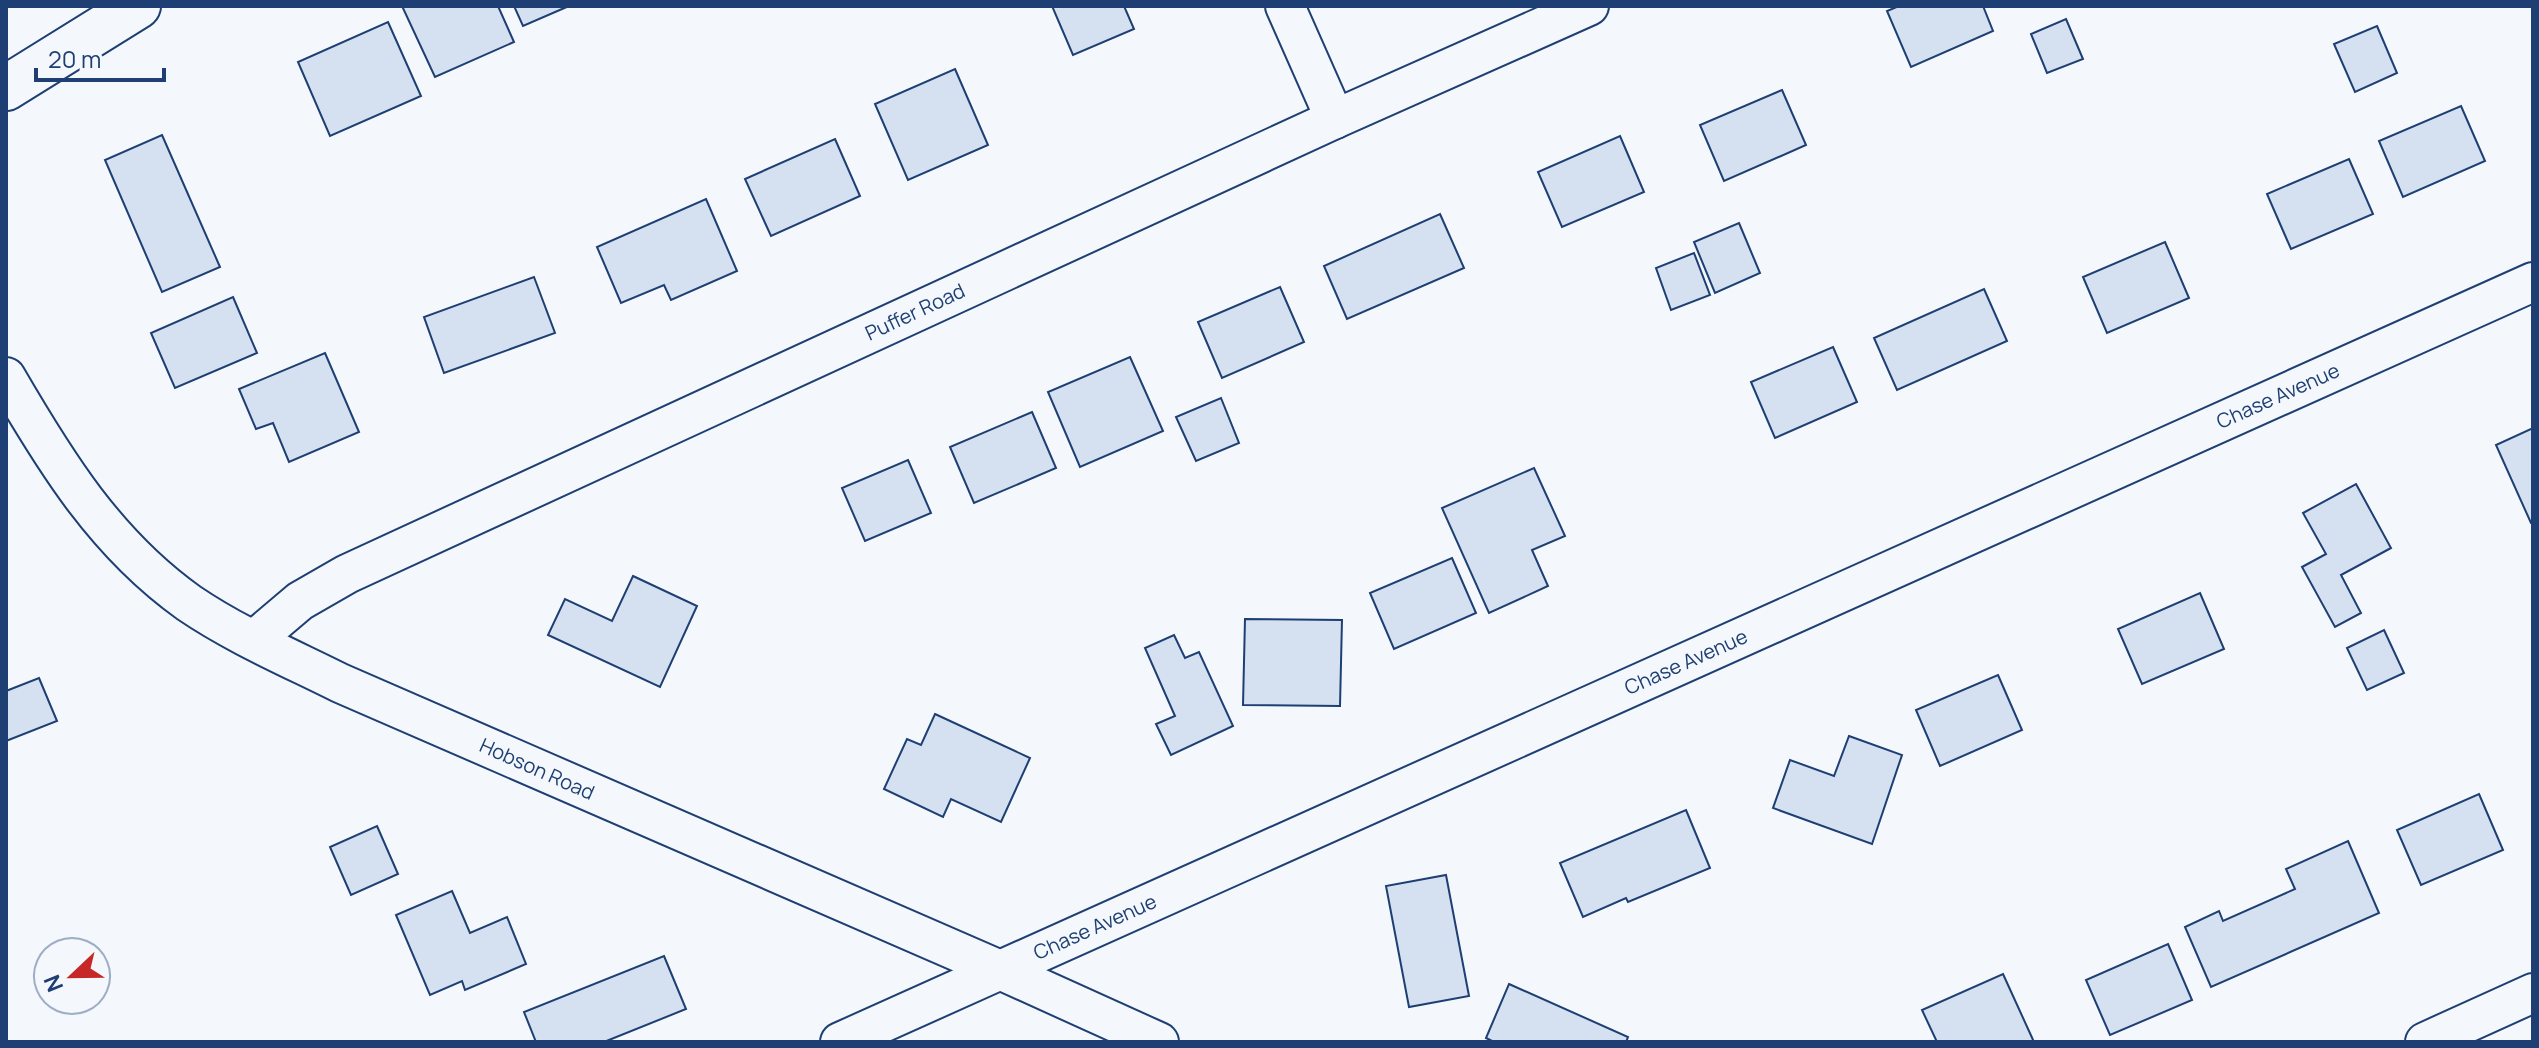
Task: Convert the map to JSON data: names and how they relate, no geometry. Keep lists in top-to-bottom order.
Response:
{
  "streets": {
    "street": ["Puffer Road", "Chase Avenue", "Hobson Road"]
  },
  "crossings": [
    ["Puffer Road", "Hobson Road"],
    ["Chase Avenue", "Hobson Road"]
  ],
  "scale_bar": "20 m",
  "north": "left"
}
